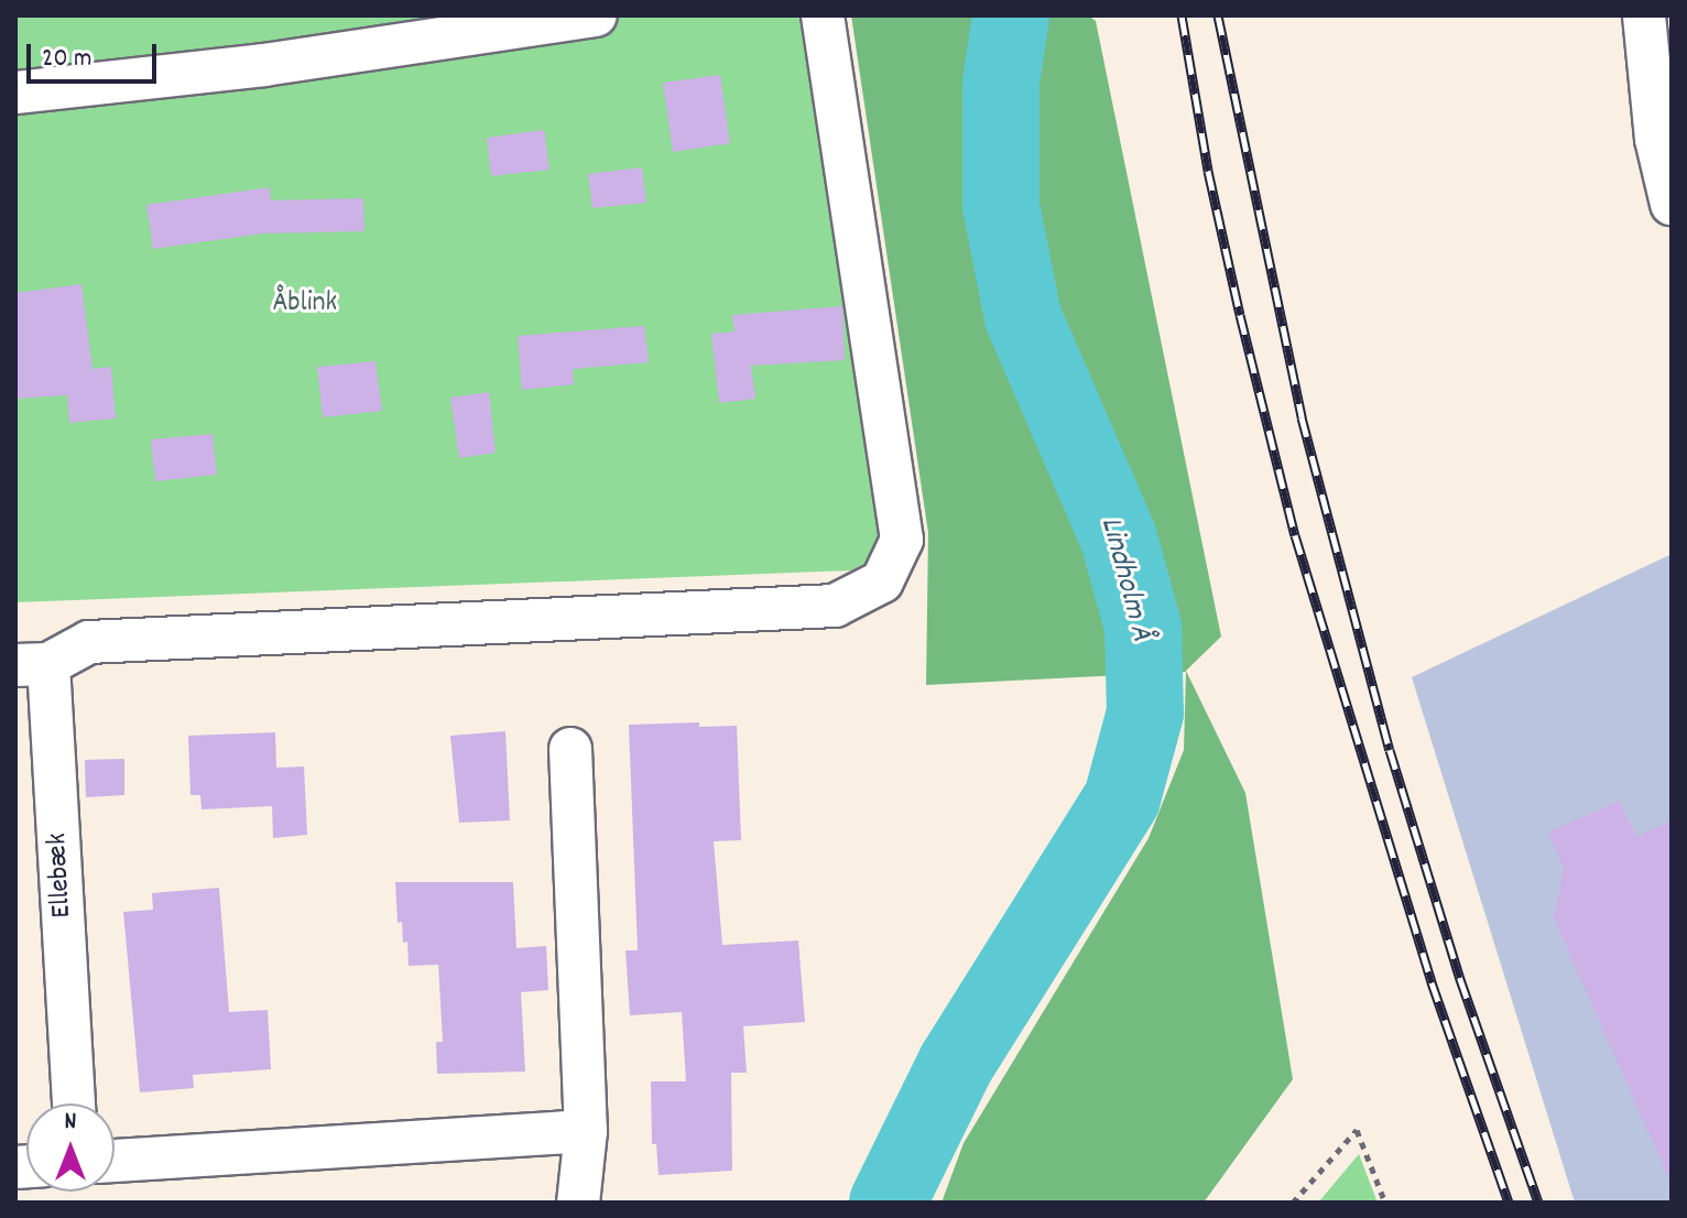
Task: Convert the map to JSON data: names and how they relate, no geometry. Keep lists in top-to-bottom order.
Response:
{
  "streets": {
    "street": ["Ellebæk"]
  },
  "water": ["Lindholm Å"],
  "parks": ["Åblink"],
  "scale_bar": "20 m",
  "north": "top"
}
